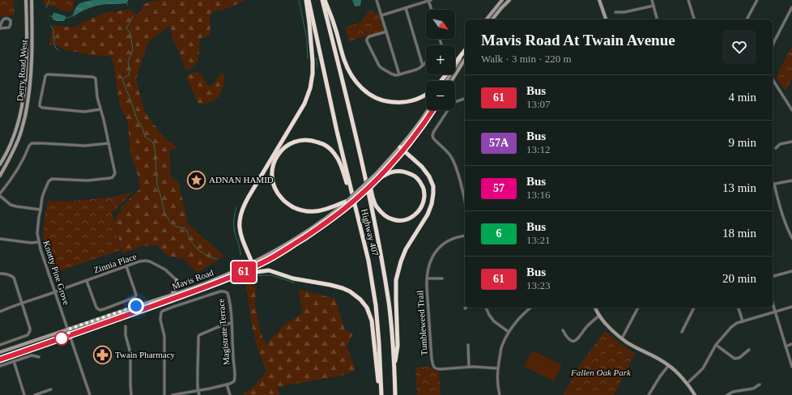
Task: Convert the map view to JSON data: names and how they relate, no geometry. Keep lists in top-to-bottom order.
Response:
{
  "streets": {
    "highway": ["Highway 407"],
    "main road": ["Derry Road West", "Mavis Road"],
    "street": [
      "Zinnia Place",
      "Knotty Pine Grove",
      "Tumbleweed Trail",
      "Magistrate Terrace"
    ]
  },
  "crossings": [
    ["Zinnia Place", "Knotty Pine Grove"],
    ["Knotty Pine Grove", "Mavis Road"]
  ],
  "parks": ["Fallen Oak Park"],
  "places": {
    "place": ["ADNAN HAMID"],
    "pharmacy": ["Twain Pharmacy"]
  },
  "lines": ["bus line 61"],
  "north": "bottom right",
  "page": {
    "on_map": "61",
    "map_buttons": ["+", "−"],
    "heading": ["Mavis Road At Twain Avenue", "Walk · 3 min · 220 m"],
    "list": [
      {
        "mark": "61",
        "name": "Bus",
        "note": "13:07",
        "value": "4 min"
      },
      {
        "mark": "57A",
        "name": "Bus",
        "note": "13:12",
        "value": "9 min"
      },
      {
        "mark": "57",
        "name": "Bus",
        "note": "13:16",
        "value": "13 min"
      },
      {
        "mark": "6",
        "name": "Bus",
        "note": "13:21",
        "value": "18 min"
      },
      {
        "mark": "61",
        "name": "Bus",
        "note": "13:23",
        "value": "20 min"
      }
    ]
  }
}
